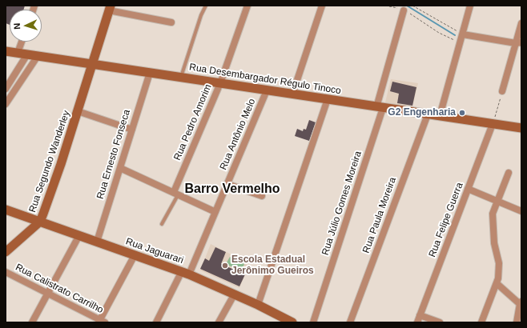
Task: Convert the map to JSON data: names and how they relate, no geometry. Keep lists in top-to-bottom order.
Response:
{
  "streets": {
    "street": [
      "Rua Desembargador Régulo Tinoco",
      "Rua Pedro Amorim",
      "Rua Antônio Melo",
      "Rua Ernesto Fonseca",
      "Rua Segundo Wanderley",
      "Rua Júlio Gomes Moreira",
      "Rua Paula Moreira",
      "Rua Felipe Guerra",
      "Rua Jaguarari",
      "Rua Calistrato Carrilho"
    ]
  },
  "crossings": [
    ["Rua Desembargador Régulo Tinoco", "Rua Pedro Amorim"],
    ["Rua Desembargador Régulo Tinoco", "Rua Antônio Melo"],
    ["Rua Desembargador Régulo Tinoco", "Rua Ernesto Fonseca"],
    ["Rua Desembargador Régulo Tinoco", "Rua Segundo Wanderley"],
    ["Rua Desembargador Régulo Tinoco", "Rua Júlio Gomes Moreira"],
    ["Rua Desembargador Régulo Tinoco", "Rua Paula Moreira"],
    ["Rua Desembargador Régulo Tinoco", "Rua Felipe Guerra"],
    ["Rua Antônio Melo", "Rua Jaguarari"],
    ["Rua Ernesto Fonseca", "Rua Jaguarari"],
    ["Rua Segundo Wanderley", "Rua Jaguarari"]
  ],
  "districts": ["Barro Vermelho"],
  "places": ["G2 Engenharia", "Escola Estadual Jerônimo Gueiros"],
  "north": "left"
}
